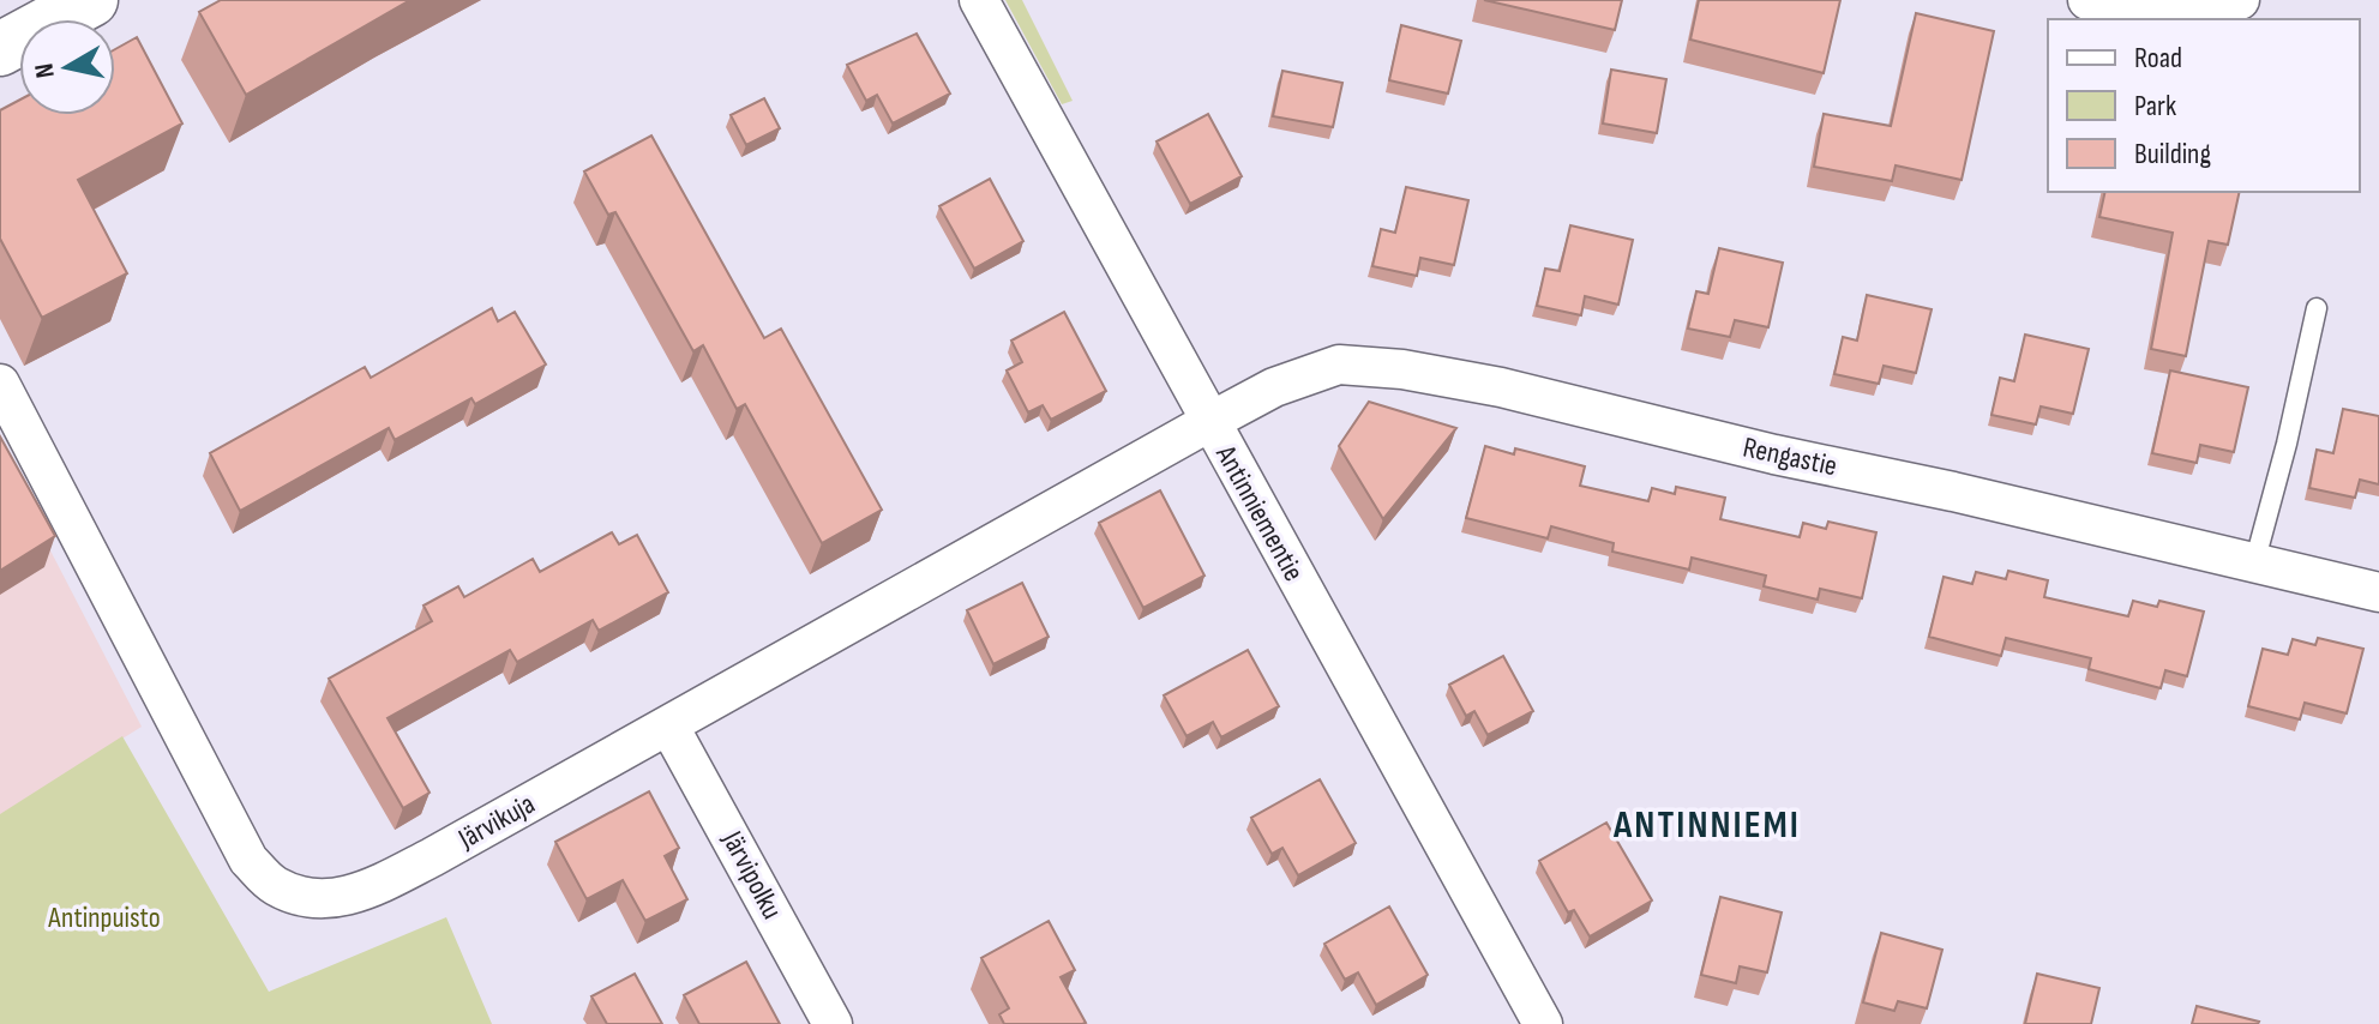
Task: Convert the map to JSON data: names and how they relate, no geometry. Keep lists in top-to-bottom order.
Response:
{
  "streets": {
    "street": [
      "Rengastie",
      "Antinniementie",
      "Järvikuja",
      "Järvipolku"
    ]
  },
  "crossings": [
    ["Rengastie", "Antinniementie"],
    ["Rengastie", "Järvikuja"],
    ["Antinniementie", "Järvikuja"],
    ["Järvikuja", "Järvipolku"]
  ],
  "districts": ["ANTINNIEMI"],
  "parks": ["Antinpuisto"],
  "legend": ["Road", "Park", "Building"],
  "north": "left"
}
